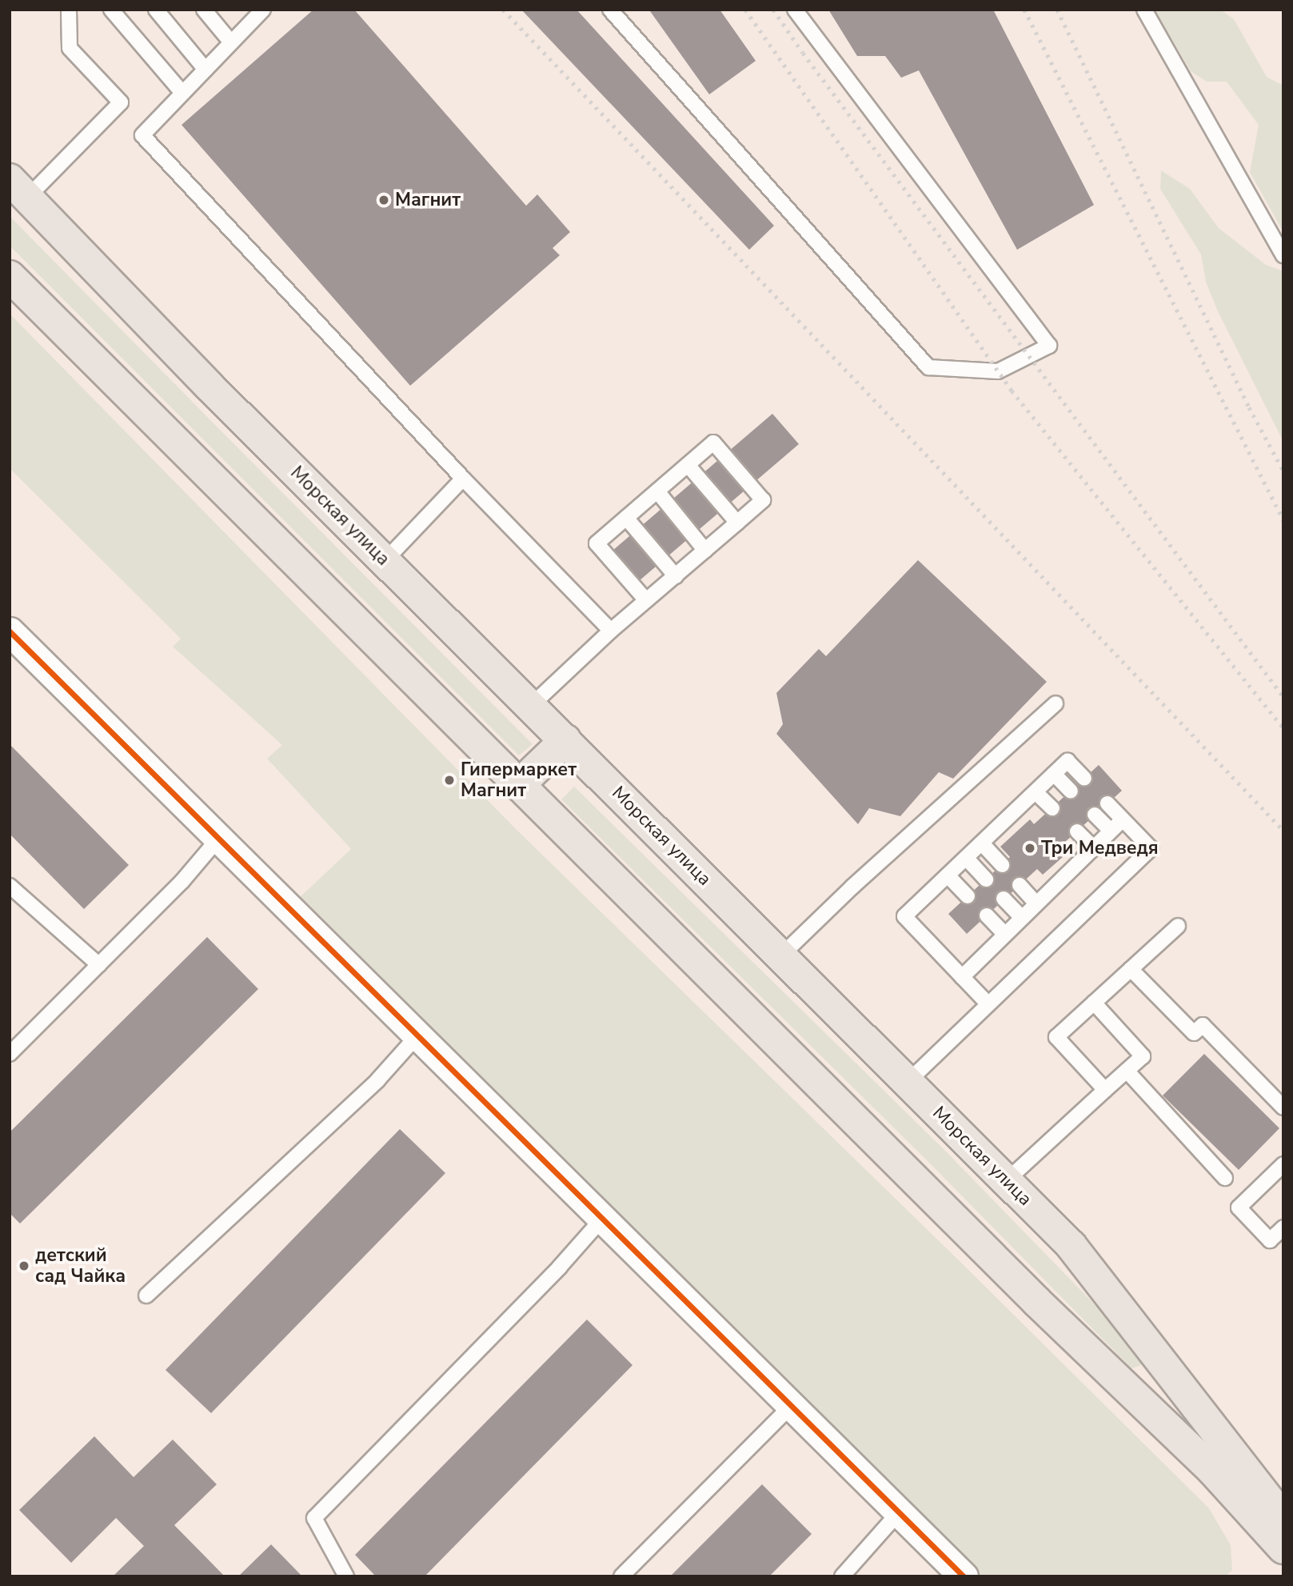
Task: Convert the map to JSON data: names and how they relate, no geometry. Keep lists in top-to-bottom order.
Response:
{
  "streets": {
    "main road": ["Морская улица"]
  },
  "places": [
    "Магнит",
    "Гипермаркет Магнит",
    "Три Медведя",
    "детский сад Чайка"
  ]
}
